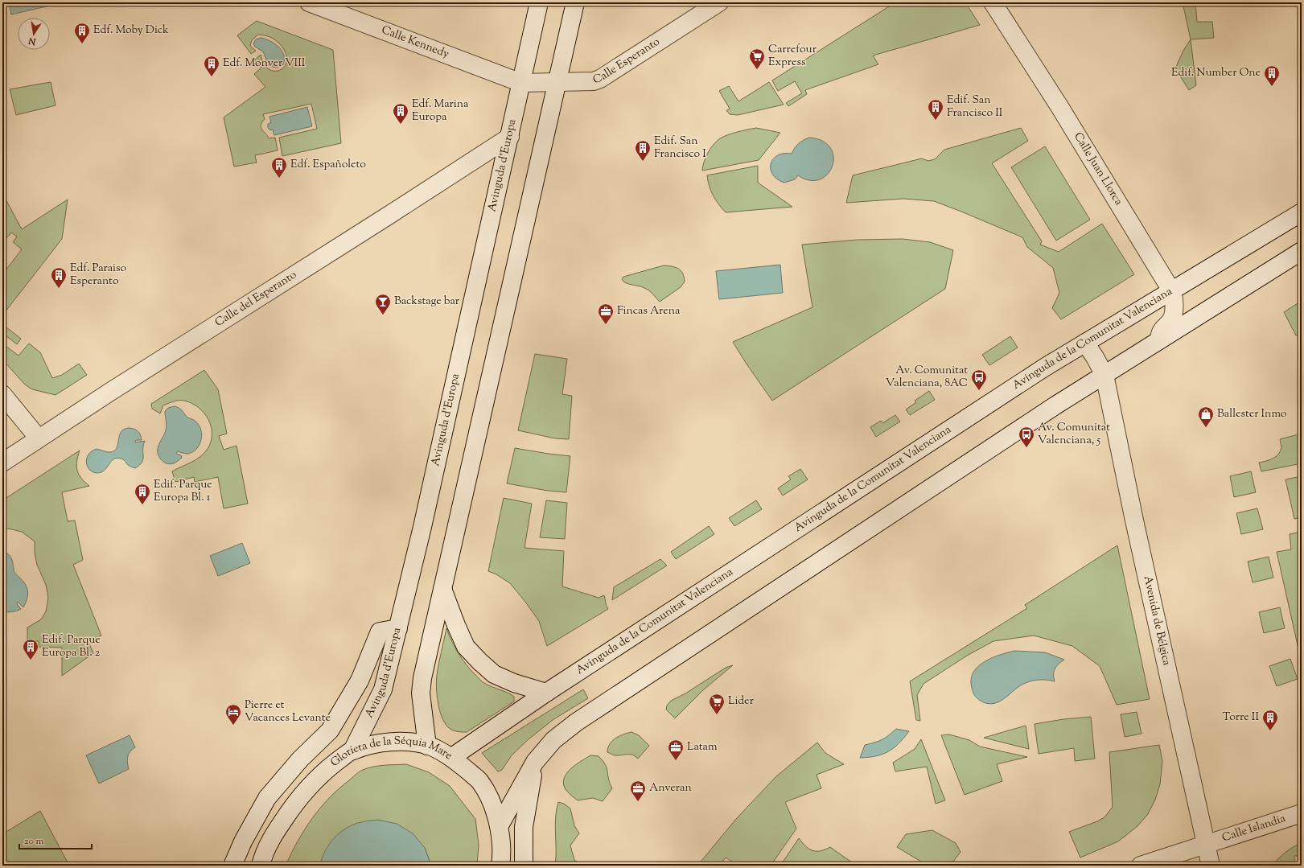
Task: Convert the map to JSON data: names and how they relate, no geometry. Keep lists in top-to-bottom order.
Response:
{
  "streets": {
    "main road": [
      "Calle Kennedy",
      "Calle Esperanto",
      "Avinguda d'Europa",
      "Calle Juan Llorca",
      "Calle del Esperanto",
      "Avinguda de la Comunitat Valenciana",
      "Avenida de Bélgica",
      "Glorieta de la Séquia Mare",
      "Calle Islandia"
    ]
  },
  "crossings": [
    ["Calle Kennedy", "Calle Esperanto"],
    ["Calle Kennedy", "Avinguda d'Europa"],
    ["Calle Esperanto", "Avinguda d'Europa"],
    ["Avinguda d'Europa", "Calle del Esperanto"],
    ["Avinguda d'Europa", "Glorieta de la Séquia Mare"],
    ["Calle Juan Llorca", "Avinguda de la Comunitat Valenciana"],
    ["Avinguda de la Comunitat Valenciana", "Avenida de Bélgica"],
    ["Avinguda de la Comunitat Valenciana", "Glorieta de la Séquia Mare"],
    ["Avenida de Bélgica", "Calle Islandia"]
  ],
  "places": {
    "building": [
      "Edf. Moby Dick",
      "Edf. Monver VIII",
      "Edif. Number One",
      "Edif. San Francisco II",
      "Edf. Marina Europa",
      "Edif. San Francisco I",
      "Edf. Españoleto",
      "Edf. Paraiso Esperanto",
      "Edif. Parque Europa Bl. 1",
      "Edif. Parque Europa Bl. 2",
      "Torre II"
    ],
    "supermarket": ["Carrefour Express", "Lider"],
    "bar": ["Backstage bar"],
    "office": ["Fincas Arena", "Latam", "Anveran"],
    "bus stop": ["Av. Comunitat Valenciana, 8AC", "Av. Comunitat Valenciana, 5"],
    "shop": ["Ballester Inmo"],
    "hotel": ["Pierre et Vacances Levante"]
  },
  "scale_bar": "20 m",
  "north": "bottom"
}
